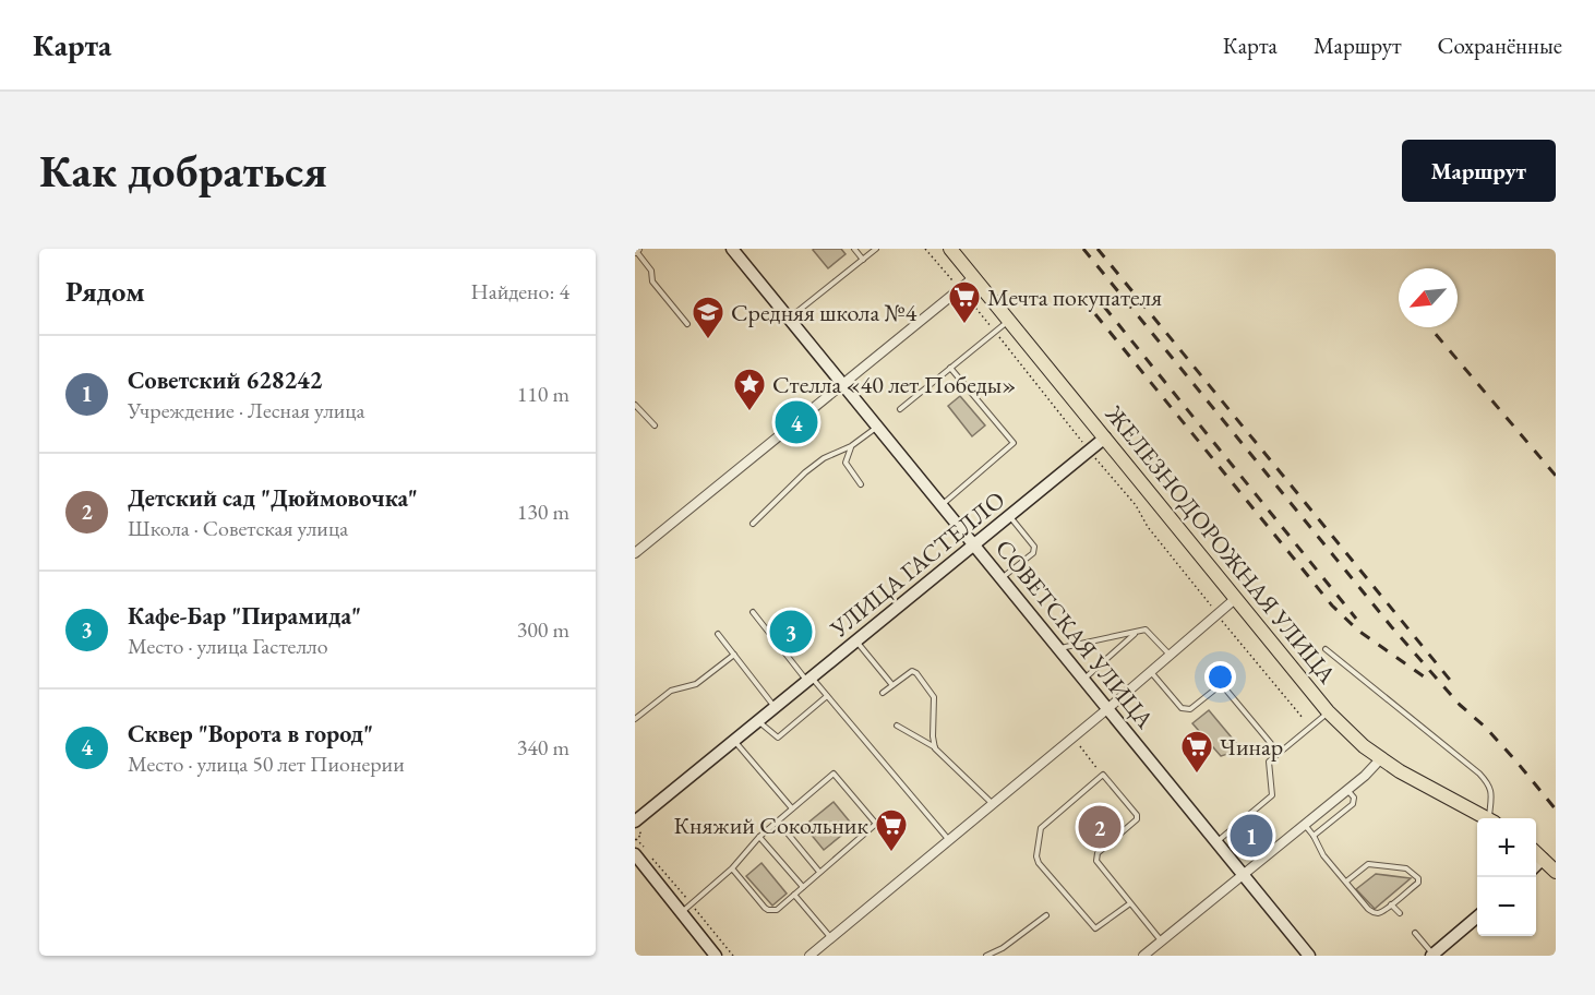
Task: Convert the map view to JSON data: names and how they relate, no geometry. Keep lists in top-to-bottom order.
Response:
{
  "streets": {
    "main road": ["ЖЕЛЕЗНОДОРОЖНАЯ УЛИЦА"],
    "street": ["УЛИЦА ГАСТЕЛЛО", "СОВЕТСКАЯ УЛИЦА"]
  },
  "crossings": [
    ["ЖЕЛЕЗНОДОРОЖНАЯ УЛИЦА", "УЛИЦА ГАСТЕЛЛО"],
    ["УЛИЦА ГАСТЕЛЛО", "СОВЕТСКАЯ УЛИЦА"]
  ],
  "places": {
    "supermarket": ["Мечта покупателя", "Чинар", "Княжий Сокольник"],
    "school or university": ["Средняя школа №4"],
    "place": ["Стелла «40 лет Победы»"]
  },
  "north": "bottom left",
  "page": {
    "header": "Карта",
    "nav": ["Карта", "Маршрут", "Сохранённые"],
    "buttons": "Маршрут",
    "title": "Как добраться",
    "heading": ["Рядом", "Найдено: 4"],
    "list": [
      {
        "mark": "1",
        "name": "Советский 628242",
        "note": "Учреждение · Лесная улица",
        "value": "110 m"
      },
      {
        "mark": "2",
        "name": "Детский сад \"Дюймовочка\"",
        "note": "Школа · Советская улица",
        "value": "130 m"
      },
      {
        "mark": "3",
        "name": "Кафе-Бар \"Пирамида\"",
        "note": "Место · улица Гастелло",
        "value": "300 m"
      },
      {
        "mark": "4",
        "name": "Сквер \"Ворота в город\"",
        "note": "Место · улица 50 лет Пионерии",
        "value": "340 m"
      }
    ],
    "pins": [
      "4",
      "3",
      "2",
      "1"
    ],
    "map_buttons": ["+", "−"]
  }
}
